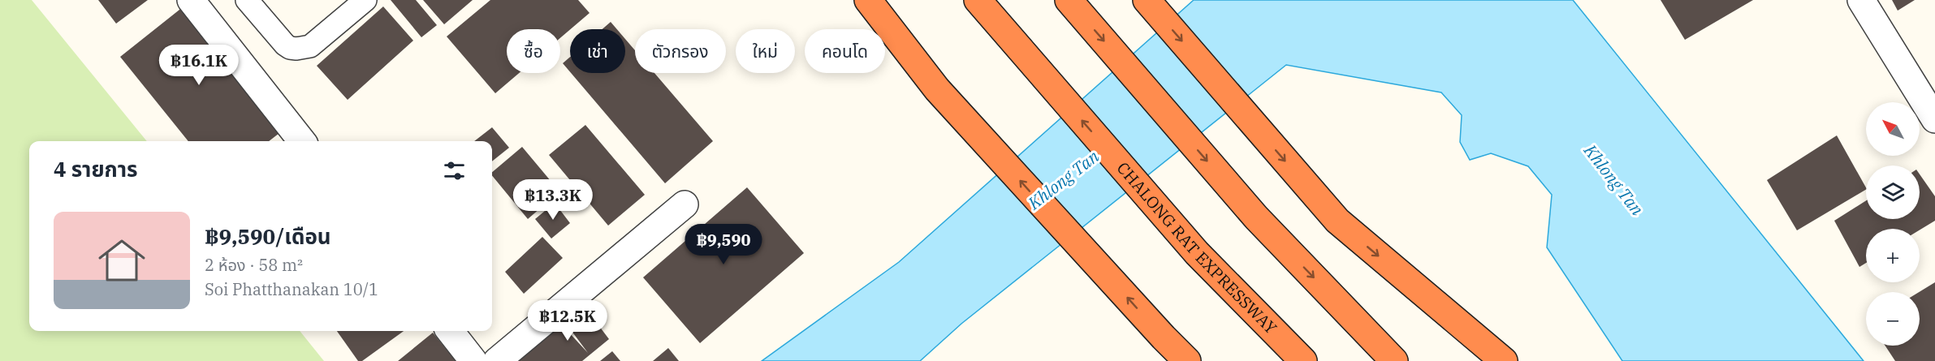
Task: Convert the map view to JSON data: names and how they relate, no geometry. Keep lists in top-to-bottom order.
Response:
{
  "streets": {
    "highway": ["CHALONG RAT EXPRESSWAY"]
  },
  "water": ["Khlong Tan"],
  "north": "top left",
  "page": {
    "chip": [
      "ซื้อ",
      "เช่า",
      "ตัวกรอง",
      "ใหม่",
      "คอนโด"
    ],
    "price": [
      "฿16.1K",
      "฿13.3K",
      "฿9,590",
      "฿12.5K"
    ],
    "map_buttons": ["+", "−"],
    "heading": "4 รายการ",
    "list": [
      {
        "name": "฿9,590/เดือน",
        "note": "2 ห้อง · 58 m² · Soi Phatthanakan 10/1"
      }
    ]
  }
}
